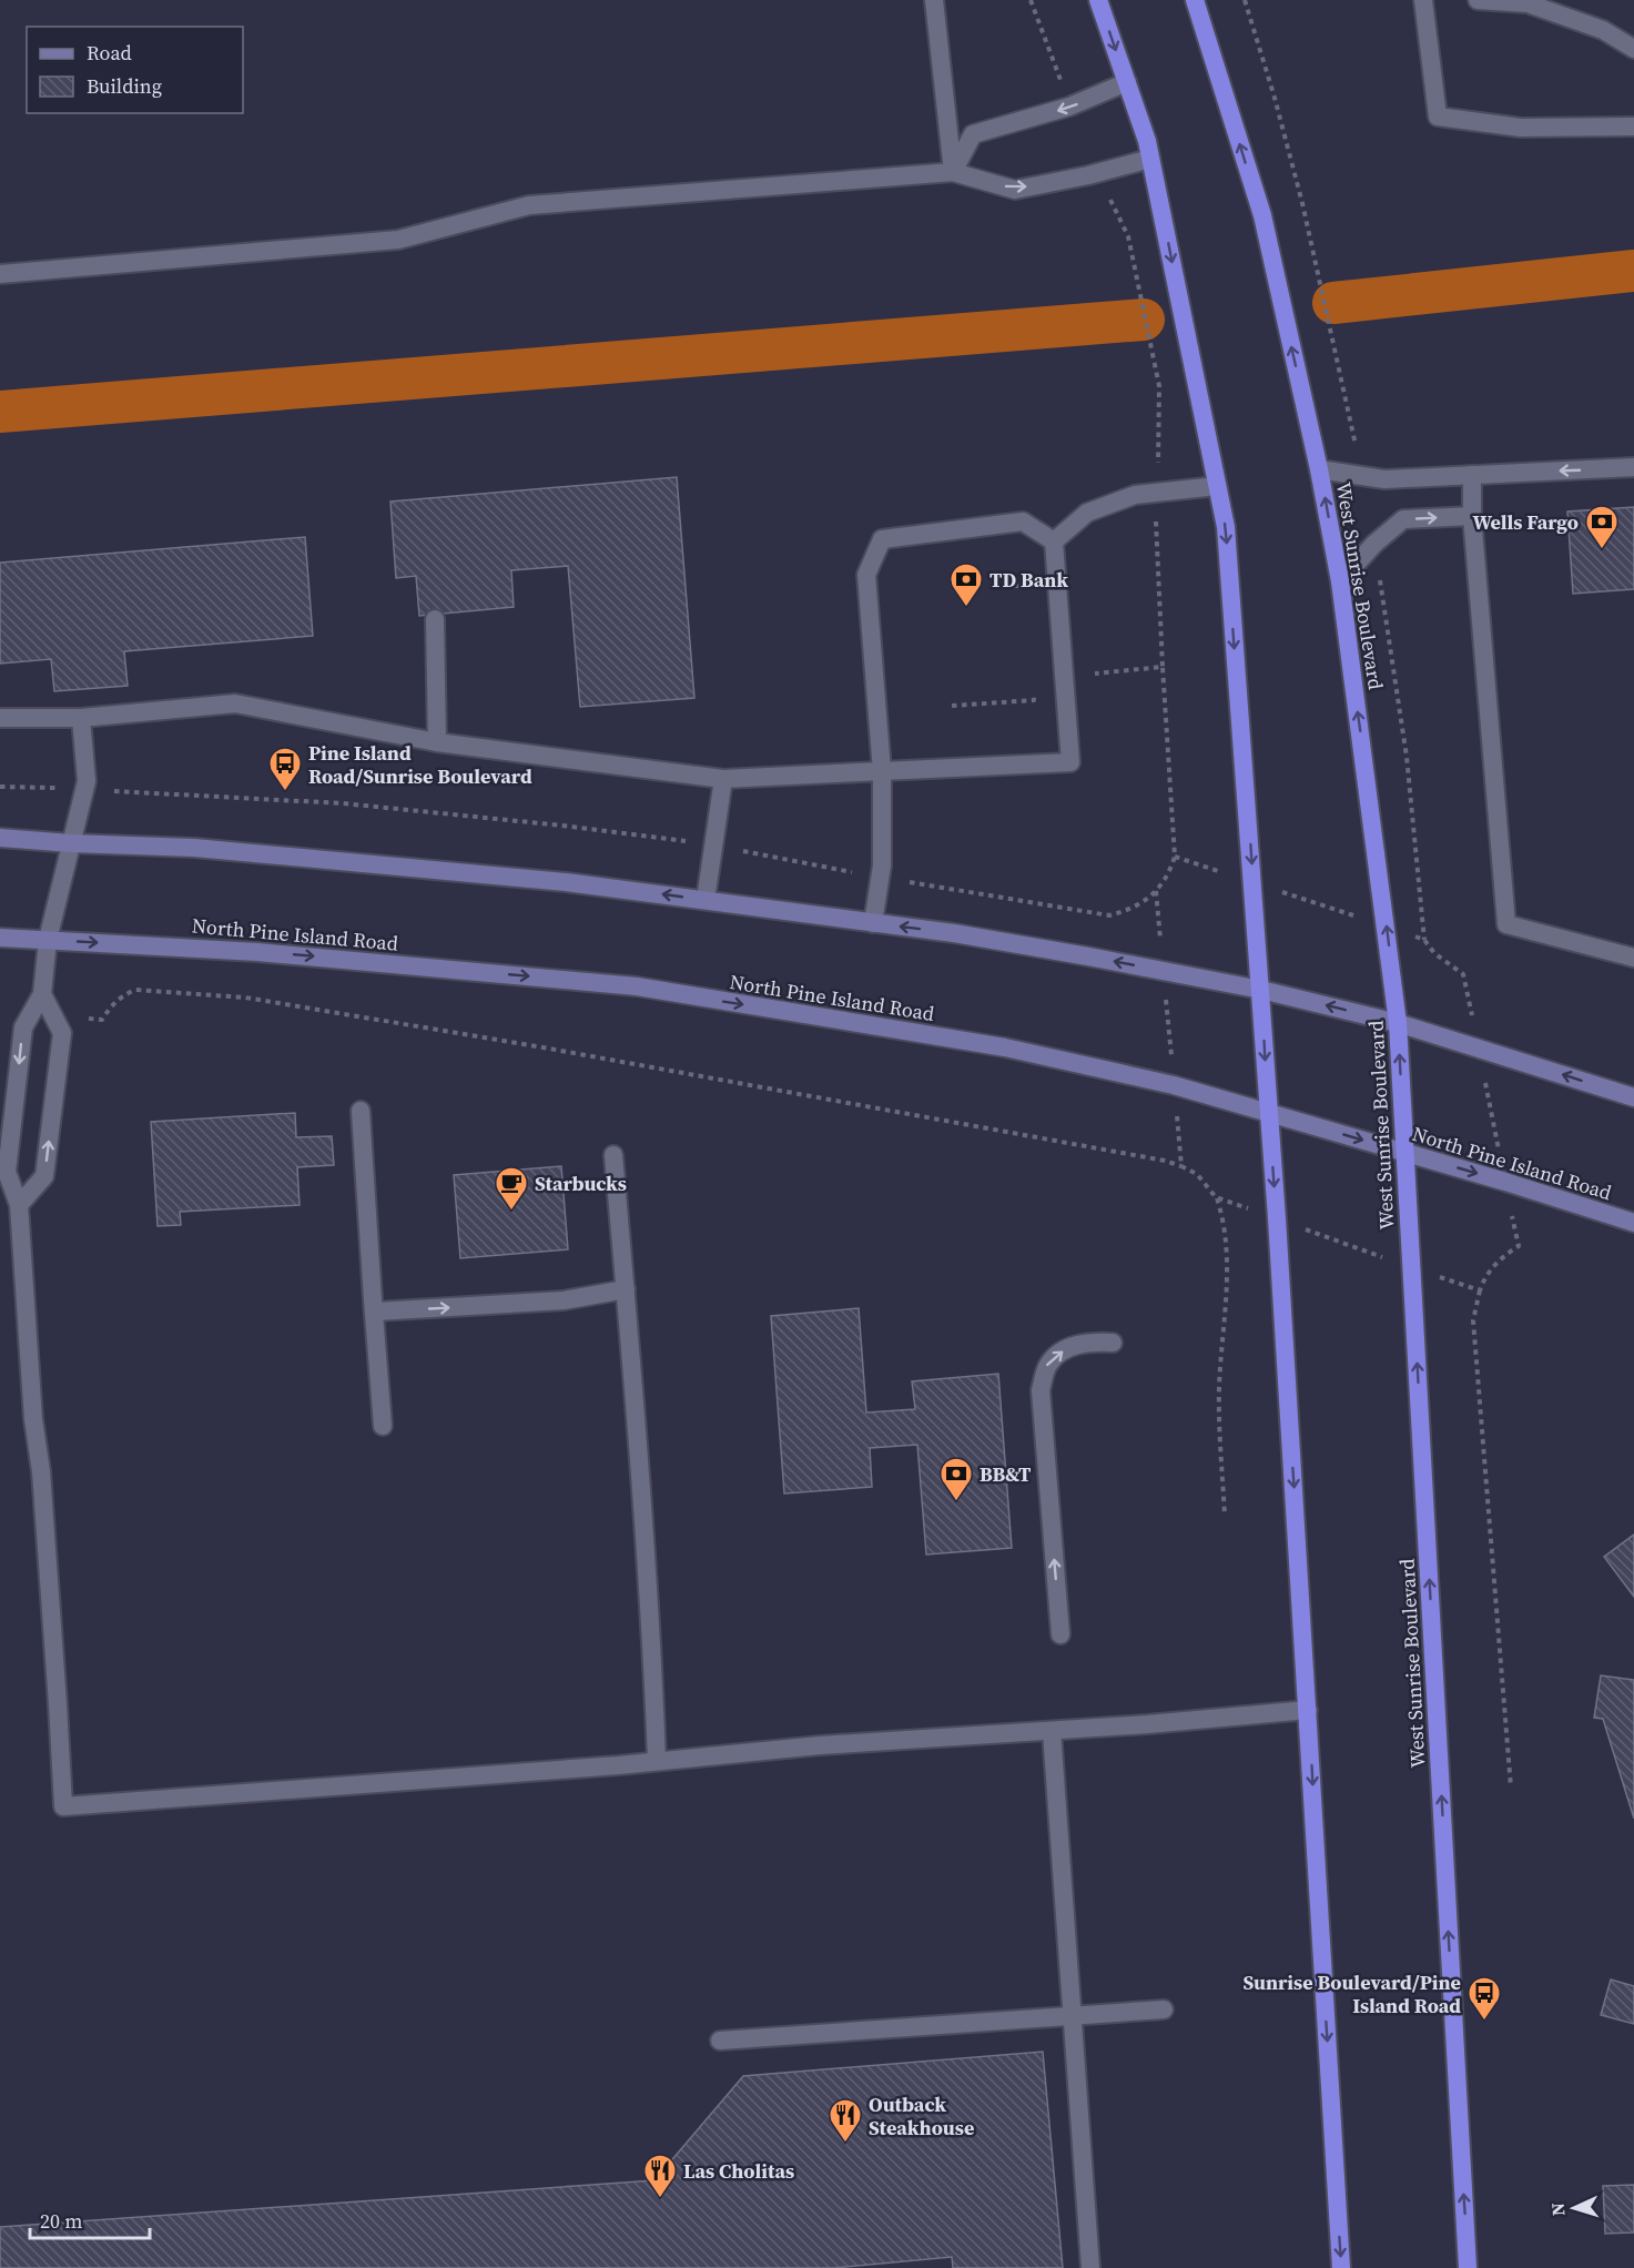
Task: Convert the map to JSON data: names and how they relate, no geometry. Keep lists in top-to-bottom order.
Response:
{
  "streets": {
    "highway": ["West Sunrise Boulevard"],
    "main road": ["North Pine Island Road"]
  },
  "crossings": [
    ["West Sunrise Boulevard", "North Pine Island Road"]
  ],
  "places": {
    "bank": ["Wells Fargo", "TD Bank", "BB&T"],
    "bus stop": ["Pine Island Road/Sunrise Boulevard", "Sunrise Boulevard/Pine Island Road"],
    "cafe": ["Starbucks"],
    "restaurant": ["Outback Steakhouse", "Las Cholitas"]
  },
  "legend": ["Road", "Building"],
  "scale_bar": "20 m",
  "north": "left"
}
